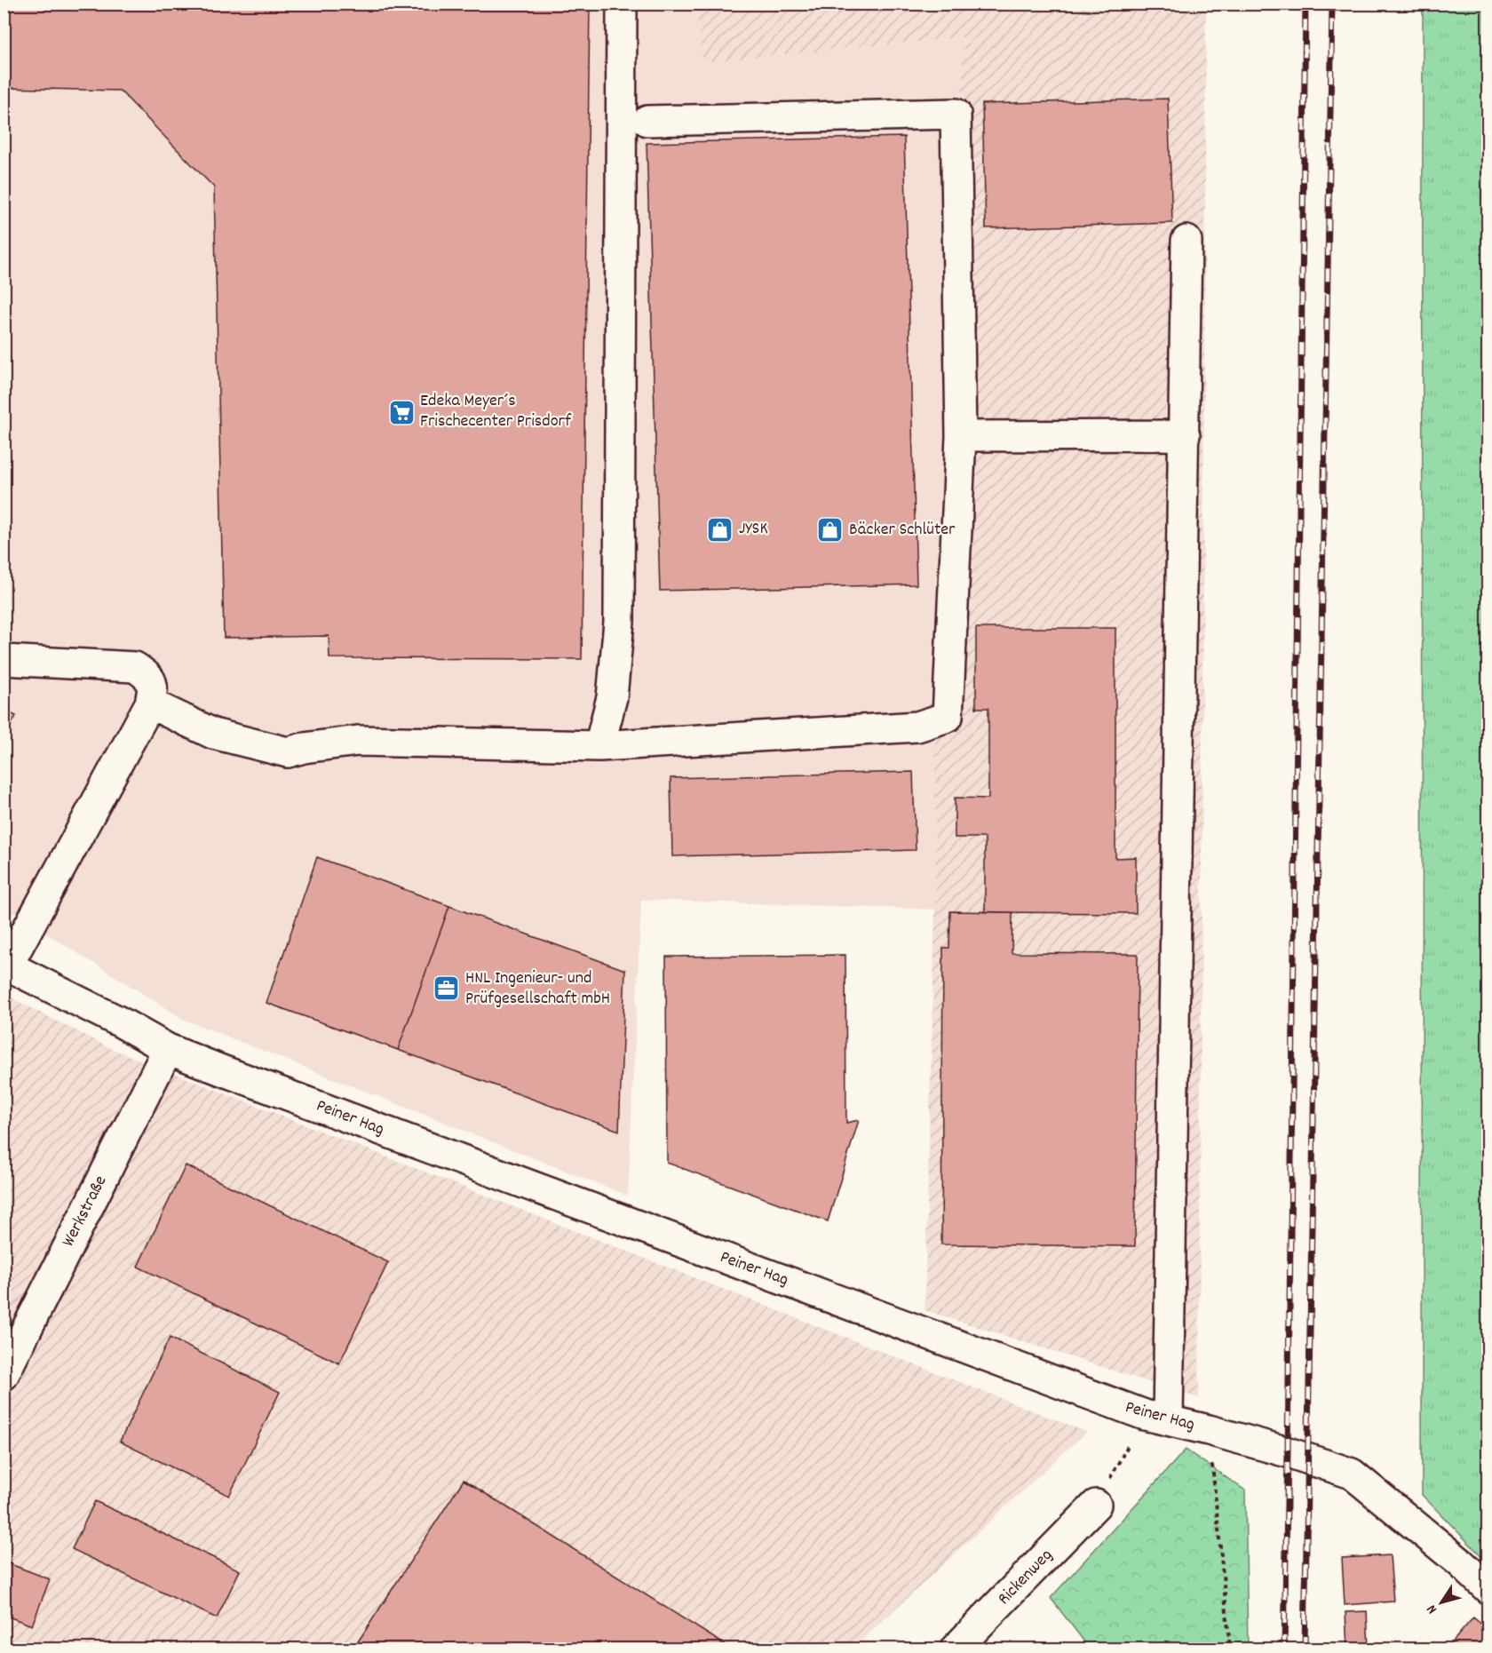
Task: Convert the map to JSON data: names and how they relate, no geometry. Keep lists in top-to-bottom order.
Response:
{
  "streets": {
    "street": ["Peiner Hag", "Werkstraße", "Rickenweg"]
  },
  "crossings": [
    ["Peiner Hag", "Werkstraße"]
  ],
  "places": {
    "supermarket": ["Edeka Meyer´s Frischecenter Prisdorf"],
    "shop": ["JYSK", "Bäcker Schlüter"],
    "office": ["HNL Ingenieur- und Prüfgesellschaft mbH"]
  },
  "north": "bottom left"
}
